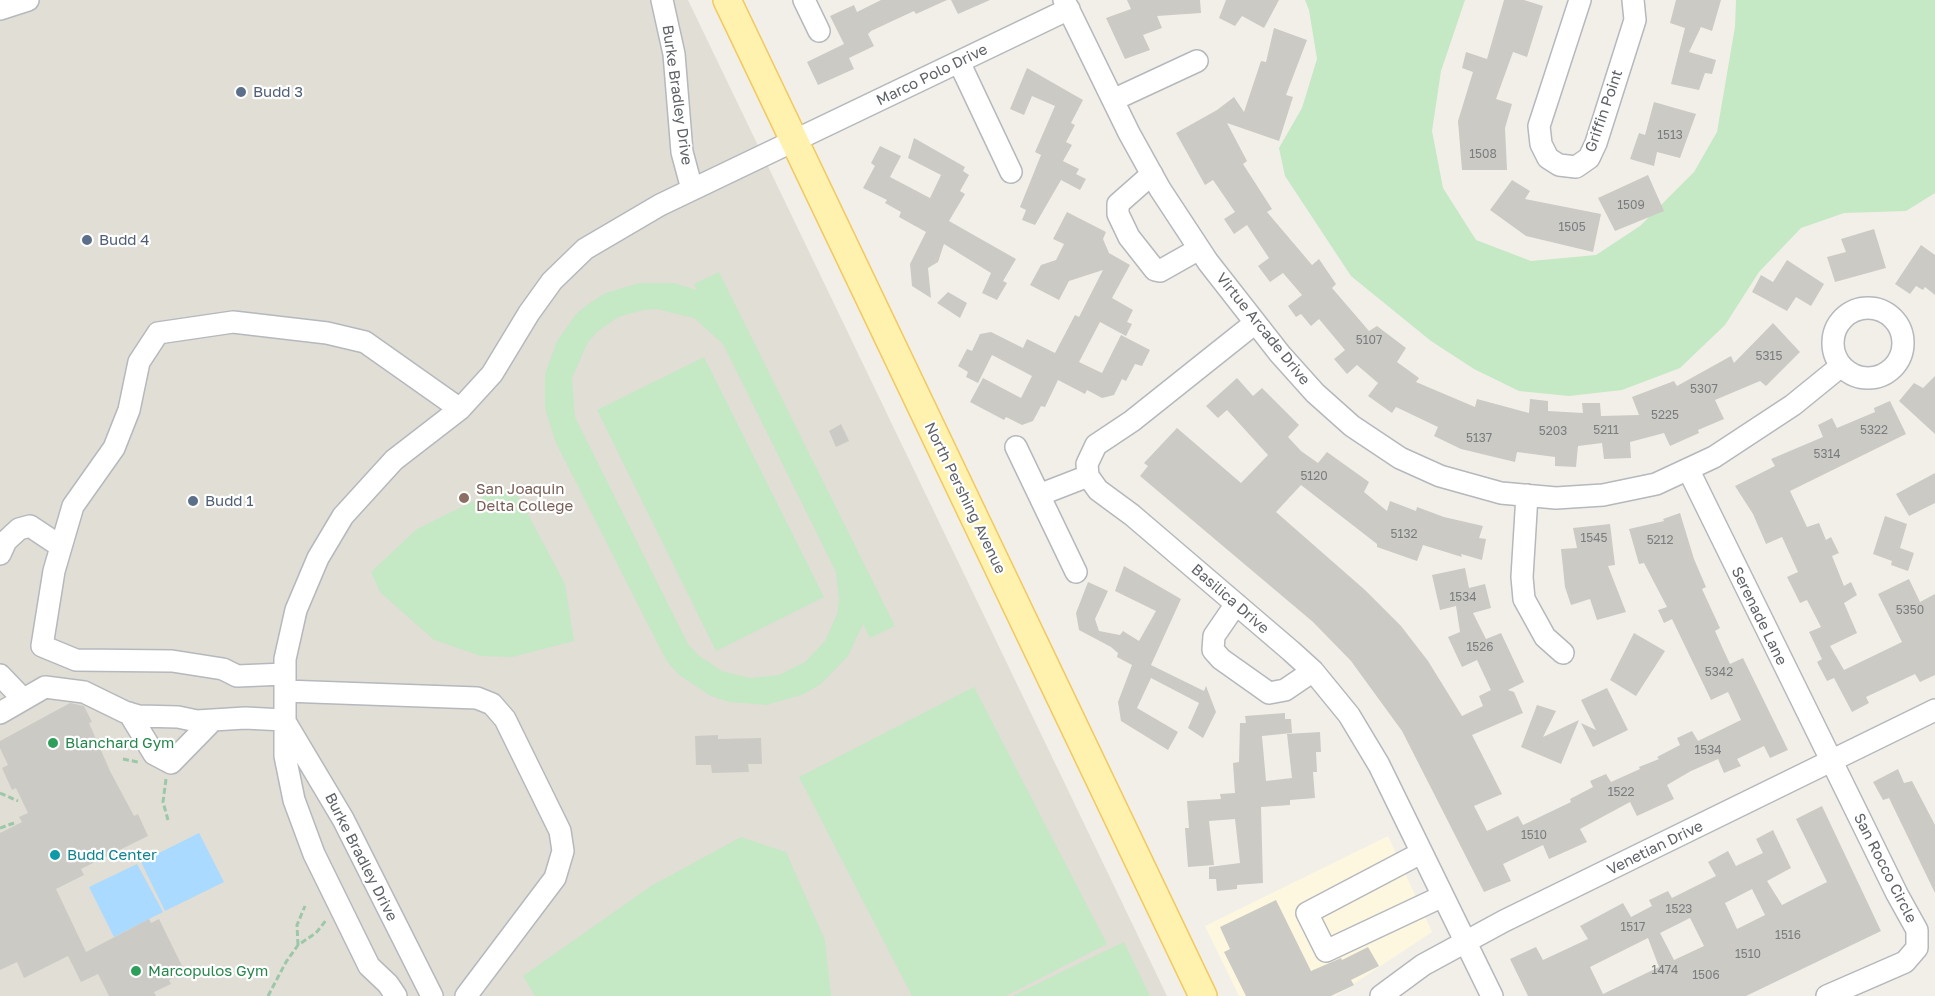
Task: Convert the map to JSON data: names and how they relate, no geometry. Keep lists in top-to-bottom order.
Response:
{
  "streets": {
    "main road": ["North Pershing Avenue"],
    "street": [
      "Marco Polo Drive",
      "Burke Bradley Drive",
      "Griffin Point",
      "Virtue Arcade Drive",
      "Basilica Drive",
      "Serenade Lane",
      "Venetian Drive",
      "San Rocco Circle"
    ]
  },
  "crossings": [
    ["Marco Polo Drive", "Burke Bradley Drive"],
    ["Marco Polo Drive", "Virtue Arcade Drive"],
    ["Marco Polo Drive", "North Pershing Avenue"],
    ["Burke Bradley Drive", "North Pershing Avenue"],
    ["Virtue Arcade Drive", "Serenade Lane"],
    ["Basilica Drive", "Venetian Drive"],
    ["Serenade Lane", "Venetian Drive"],
    ["Serenade Lane", "San Rocco Circle"],
    ["Venetian Drive", "San Rocco Circle"]
  ],
  "places": [
    "Budd 3",
    "Budd 4",
    "San Joaquin Delta College",
    "Budd 1",
    "Blanchard Gym",
    "Budd Center",
    "Marcopulos Gym"
  ],
  "house_numbers": [
    "1513",
    "1508",
    "1509",
    "1505",
    "5107",
    "5315",
    "5307",
    "5225",
    "5211",
    "5322",
    "5203",
    "5137",
    "5314",
    "5120",
    "5132",
    "1545",
    "5212",
    "1534",
    "5350",
    "1526",
    "5342",
    "1534",
    "1522",
    "1510",
    "1523",
    "1517",
    "1516",
    "1510",
    "1474",
    "1506"
  ]
}
